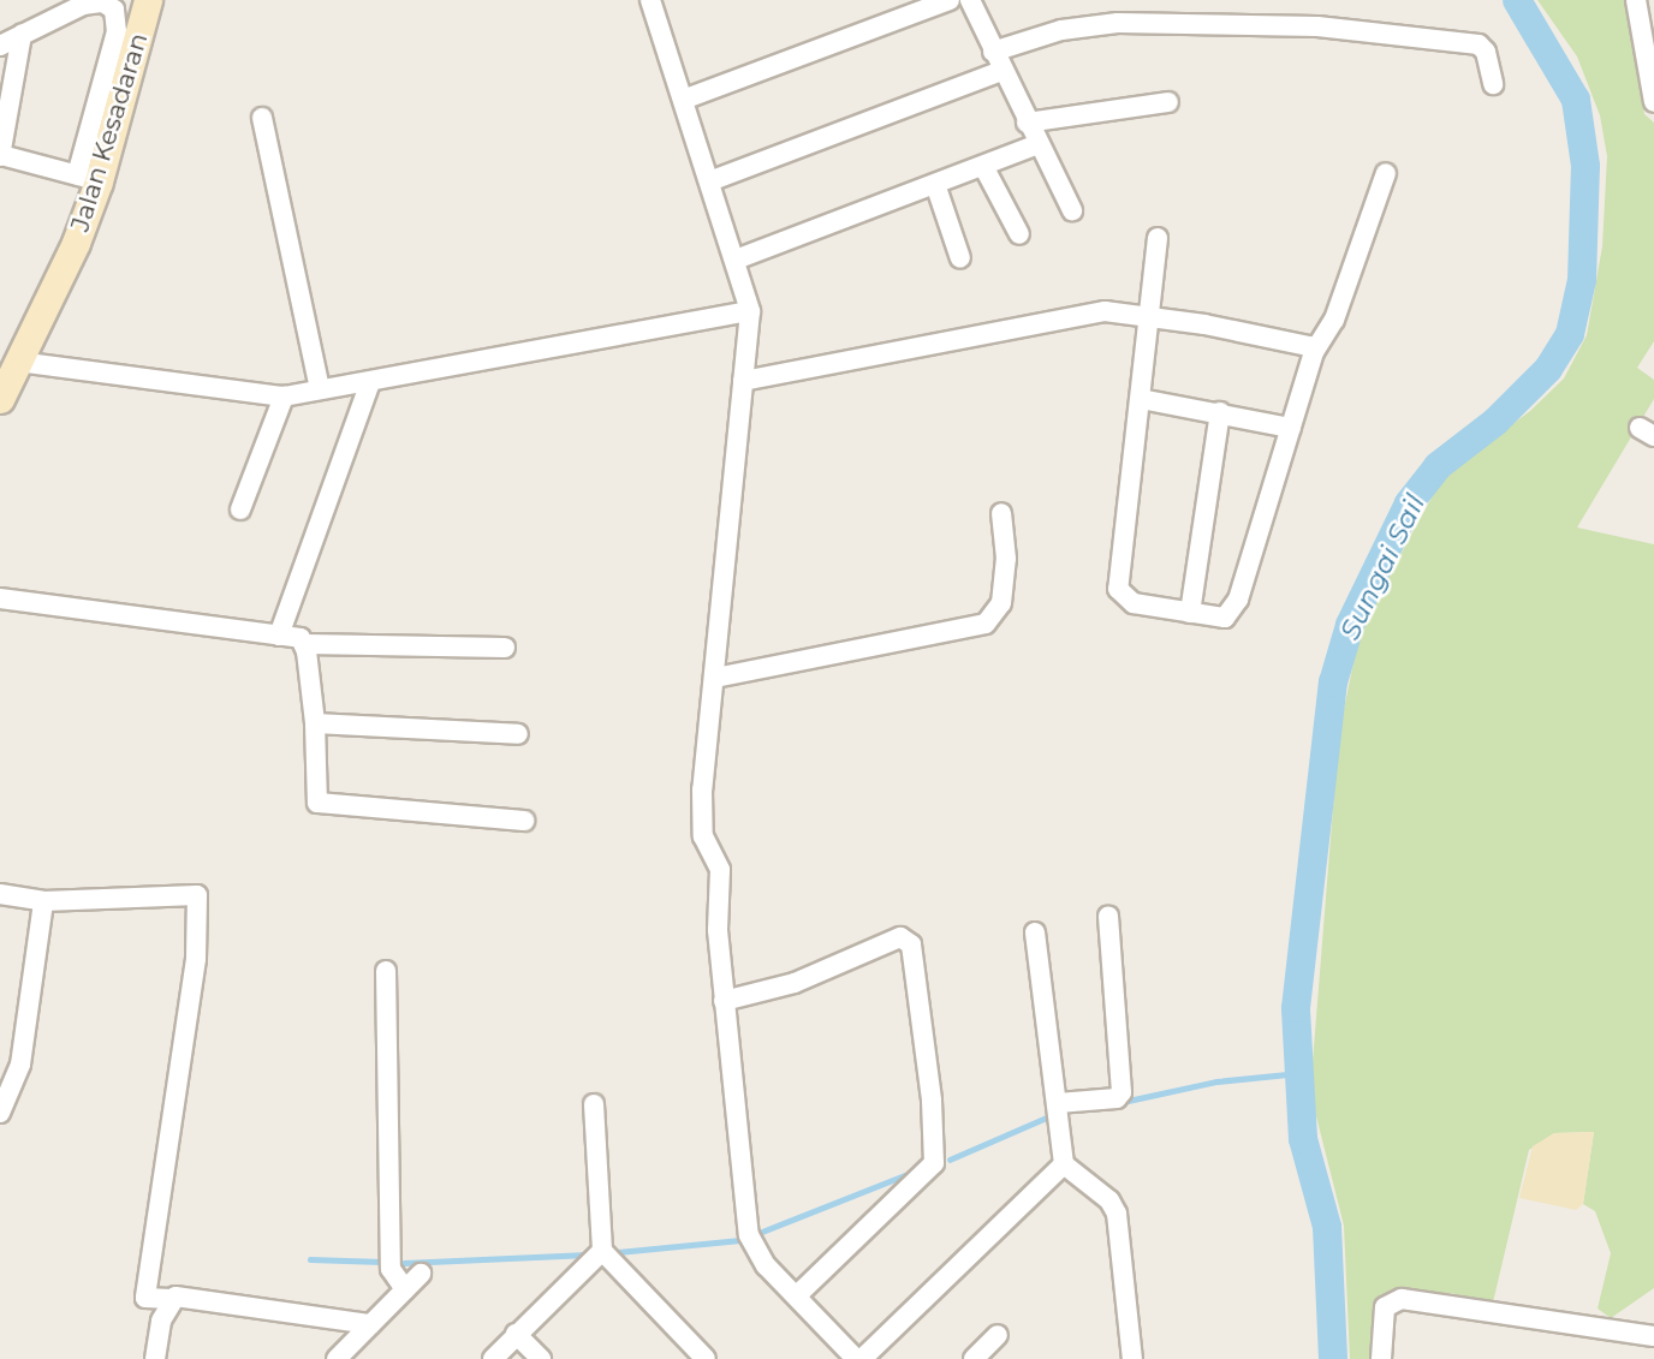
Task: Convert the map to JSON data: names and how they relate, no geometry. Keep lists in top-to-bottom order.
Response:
{
  "streets": {
    "street": ["Jalan Kesadaran"]
  },
  "water": ["Sungai Sail"]
}
